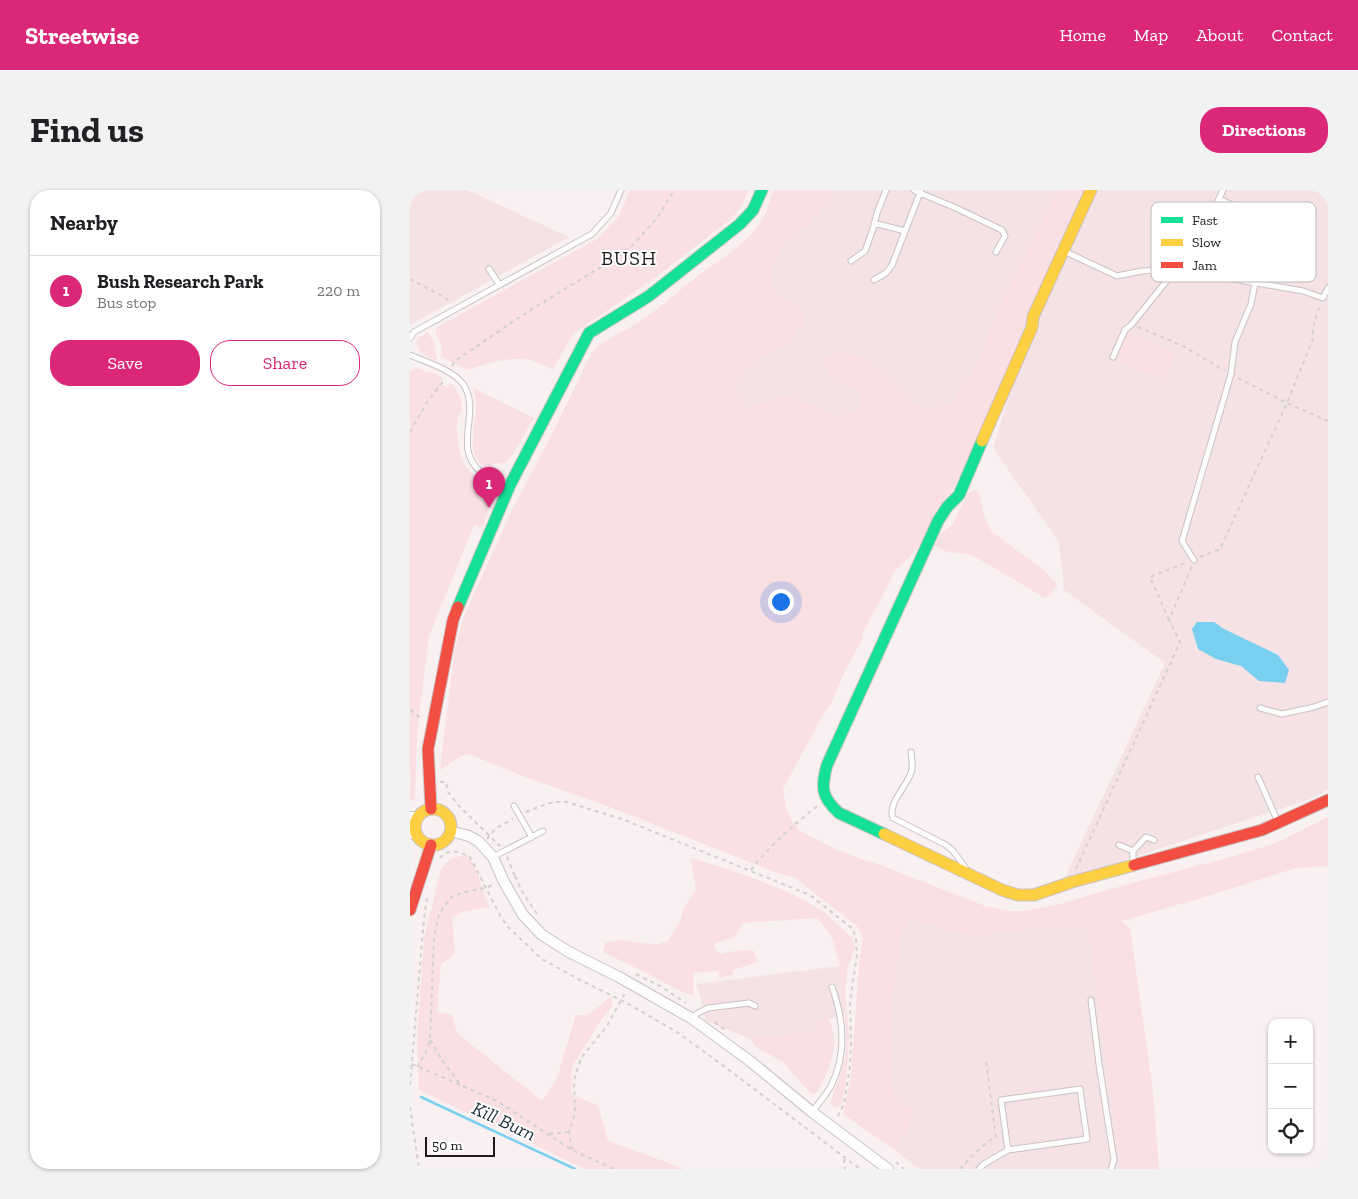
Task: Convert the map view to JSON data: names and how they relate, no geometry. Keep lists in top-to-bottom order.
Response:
{
  "districts": ["BUSH"],
  "water": ["Kill Burn"],
  "legend": ["Fast", "Slow", "Jam"],
  "scale_bar": "50 m",
  "page": {
    "header": "Streetwise",
    "nav": [
      "Home",
      "Map",
      "About",
      "Contact"
    ],
    "buttons": [
      "Directions",
      ["Save", "Share"]
    ],
    "title": "Find us",
    "heading": "Nearby",
    "list": [
      {
        "mark": "1",
        "name": "Bush Research Park",
        "note": "Bus stop",
        "value": "220 m"
      }
    ],
    "pins": "1",
    "map_buttons": ["+", "−"],
    "scale": "50 m"
  }
}
